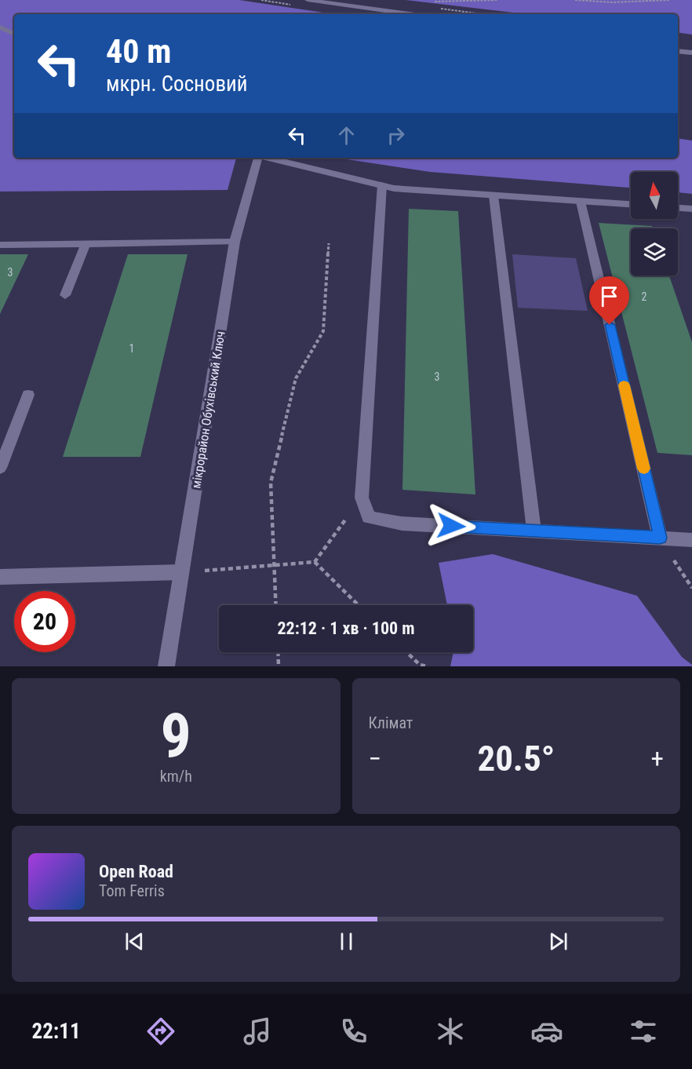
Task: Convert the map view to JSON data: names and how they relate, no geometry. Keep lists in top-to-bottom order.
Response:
{
  "streets": {
    "street": ["мікрорайон Обухівський Ключ"]
  },
  "house_numbers": [
    "3",
    "2",
    "1",
    "3"
  ],
  "north": "top",
  "page": {
    "turn": ["40 m", "мкрн. Сосновий"],
    "limit": "20",
    "trip": "22:12 · 1 хв · 100 m",
    "tile": [
      ["9", "km/h"],
      "Клімат"
    ],
    "heat": ["−", "20.5°", "+"],
    "song": ["Open Road", "Tom Ferris"],
    "tabs": "22:11"
  }
}
